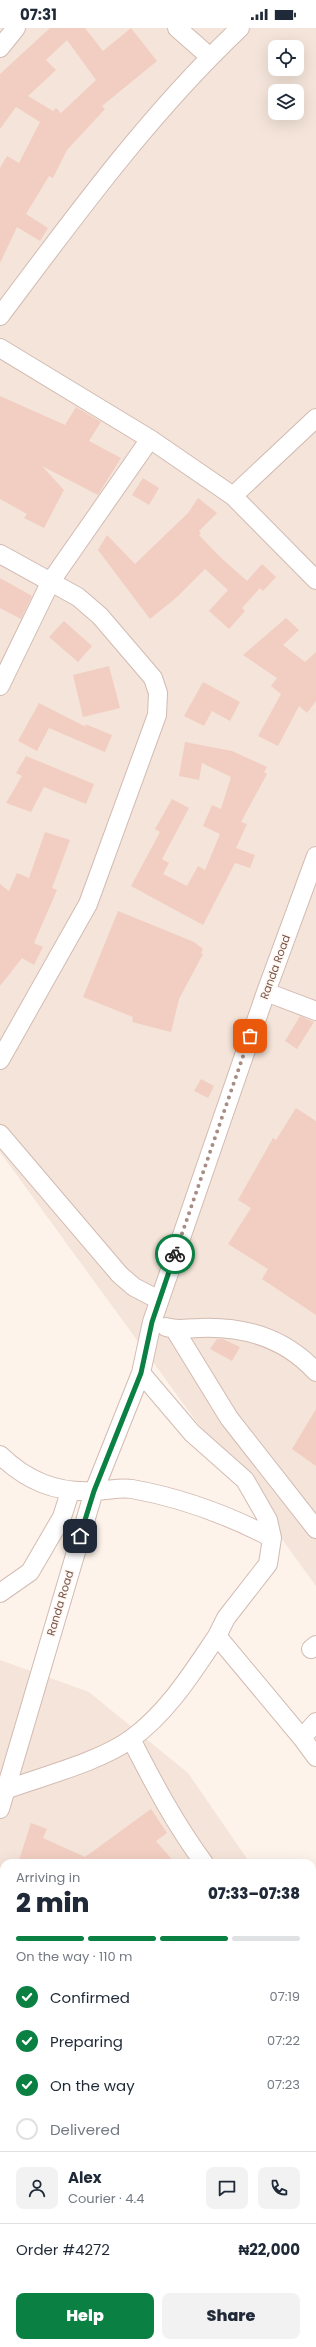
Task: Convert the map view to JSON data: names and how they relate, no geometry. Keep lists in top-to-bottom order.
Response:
{
  "streets": {
    "street": ["Randa Road"]
  },
  "page": {
    "status": "07:31",
    "heading": ["2 min", "Arriving in", "07:33–07:38"],
    "panel": [
      "Alex",
      "Courier · 4.4",
      "Order #4272",
      "₦22,000"
    ],
    "bar": "On the way · 110 m",
    "list": [
      ["Confirmed", "07:19"],
      ["Preparing", "07:22"],
      ["On the way", "07:23"],
      "Delivered"
    ],
    "buttons": ["Help", "Share"]
  }
}
